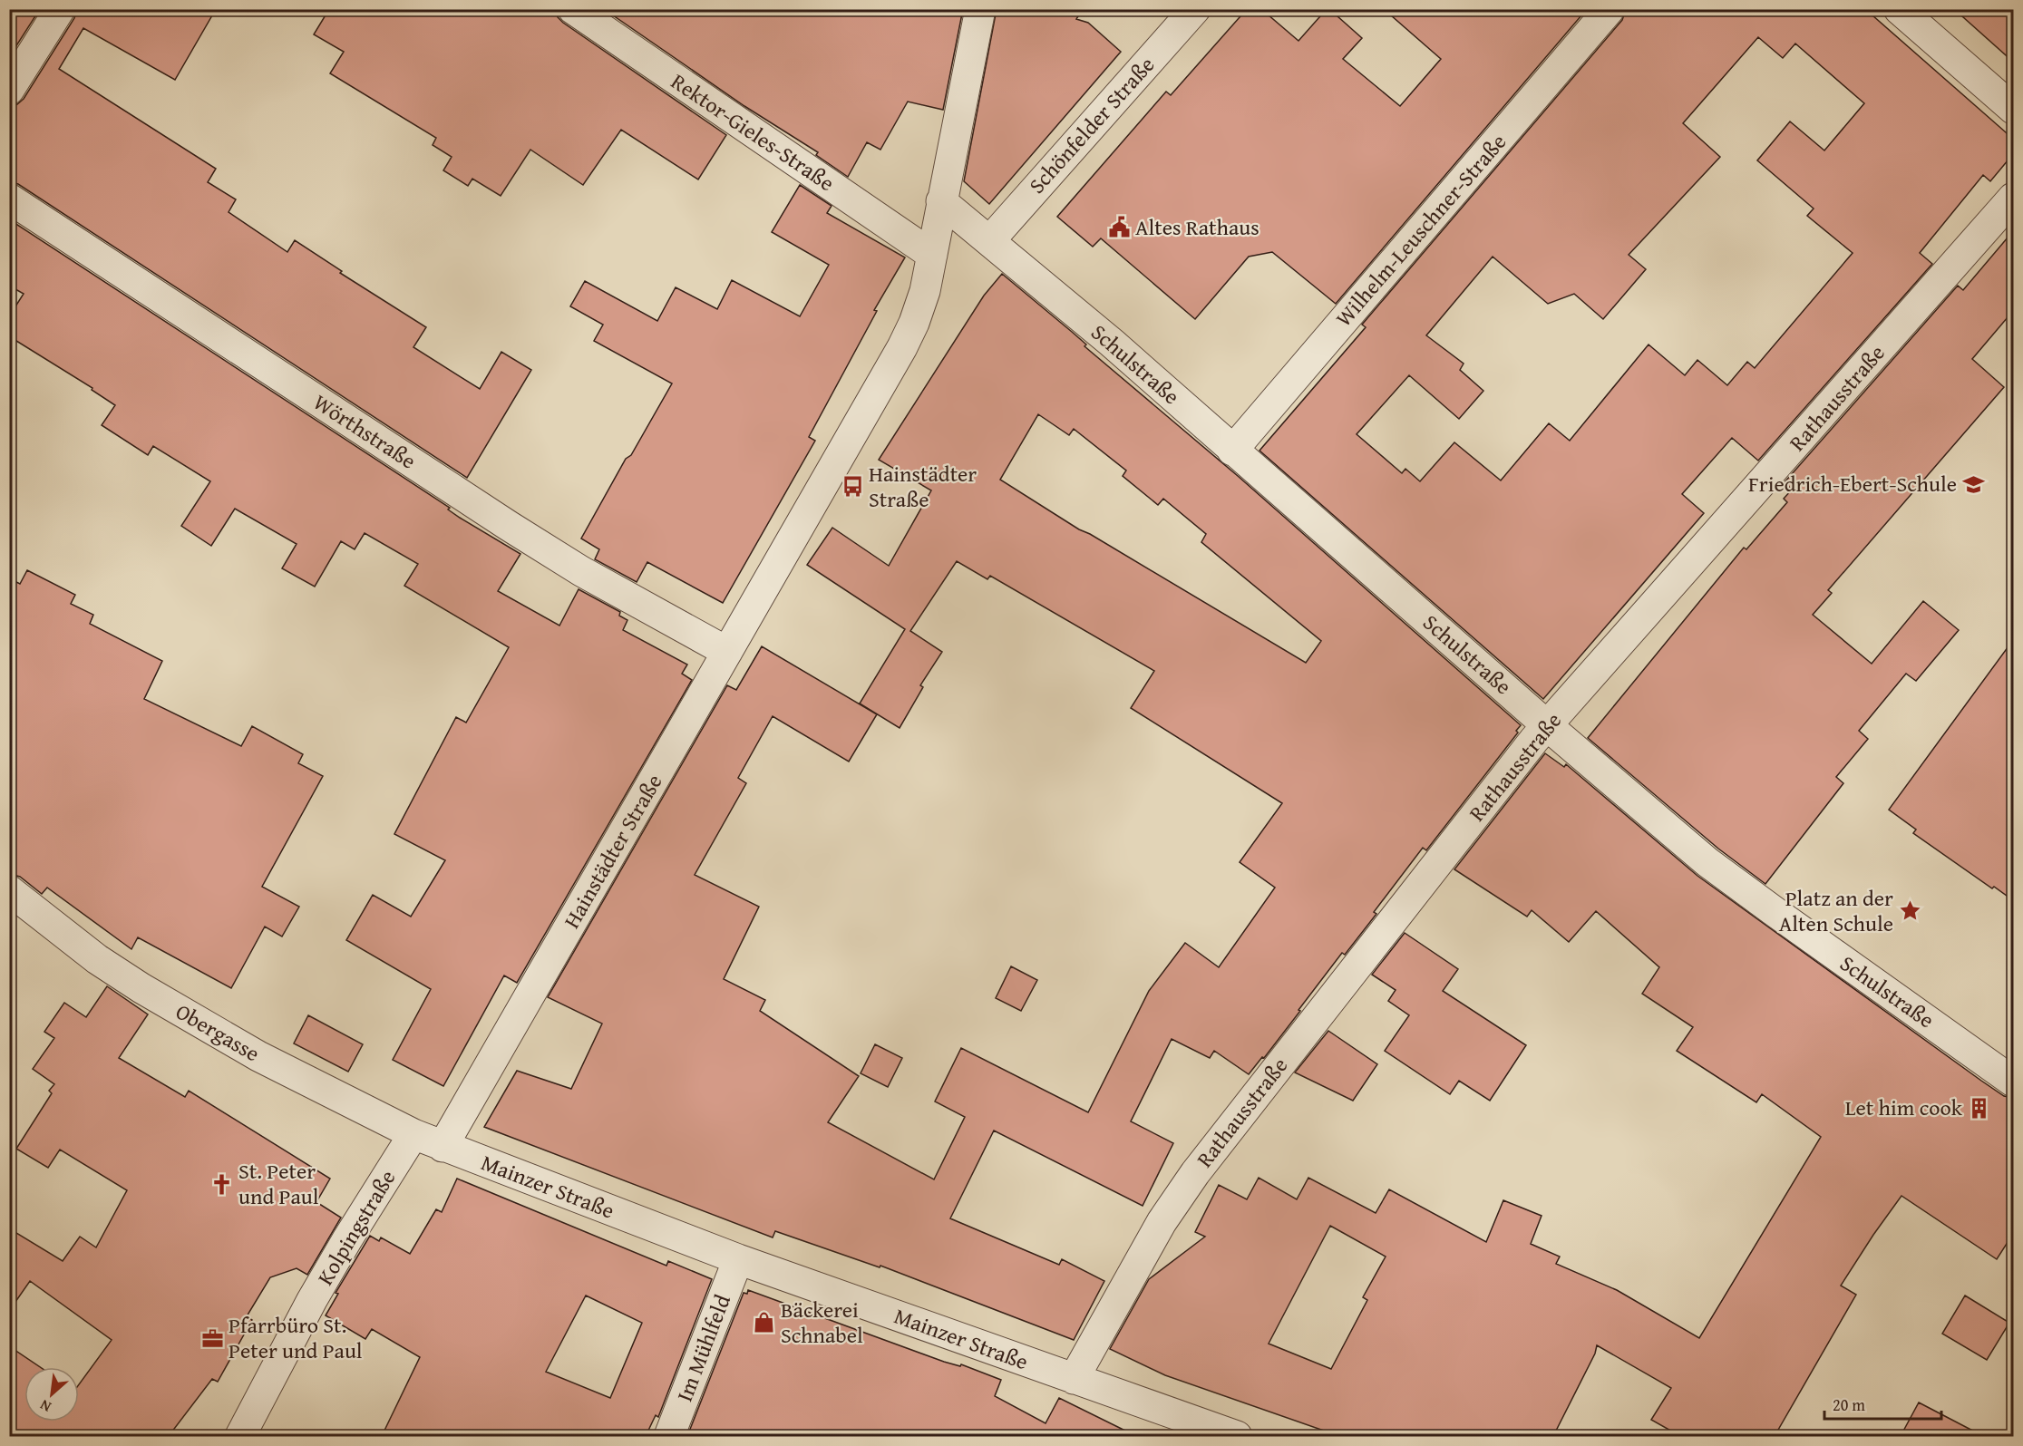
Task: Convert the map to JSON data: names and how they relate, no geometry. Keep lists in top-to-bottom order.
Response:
{
  "streets": {
    "street": [
      "Schönfelder Straße",
      "Rektor-Gieles-Straße",
      "Wilhelm-Leuschner-Straße",
      "Schulstraße",
      "Rathausstraße",
      "Wörthstraße",
      "Hainstädter Straße",
      "Obergasse",
      "Mainzer Straße",
      "Kolpingstraße",
      "Im Mühlfeld"
    ]
  },
  "crossings": [
    ["Schönfelder Straße", "Schulstraße"],
    ["Rektor-Gieles-Straße", "Hainstädter Straße"],
    ["Wilhelm-Leuschner-Straße", "Schulstraße"],
    ["Schulstraße", "Rathausstraße"],
    ["Schulstraße", "Hainstädter Straße"],
    ["Rathausstraße", "Mainzer Straße"],
    ["Wörthstraße", "Hainstädter Straße"],
    ["Hainstädter Straße", "Obergasse"],
    ["Hainstädter Straße", "Mainzer Straße"],
    ["Obergasse", "Mainzer Straße"],
    ["Obergasse", "Kolpingstraße"],
    ["Mainzer Straße", "Im Mühlfeld"]
  ],
  "places": {
    "public building": ["Altes Rathaus"],
    "school or university": ["Friedrich-Ebert-Schule"],
    "bus stop": ["Hainstädter Straße"],
    "place": ["Platz an der Alten Schule"],
    "building": ["Let him cook"],
    "church": ["St. Peter und Paul"],
    "shop": ["Bäckerei Schnabel"],
    "office": ["Pfarrbüro St. Peter und Paul"]
  },
  "scale_bar": "20 m",
  "north": "bottom left"
}
